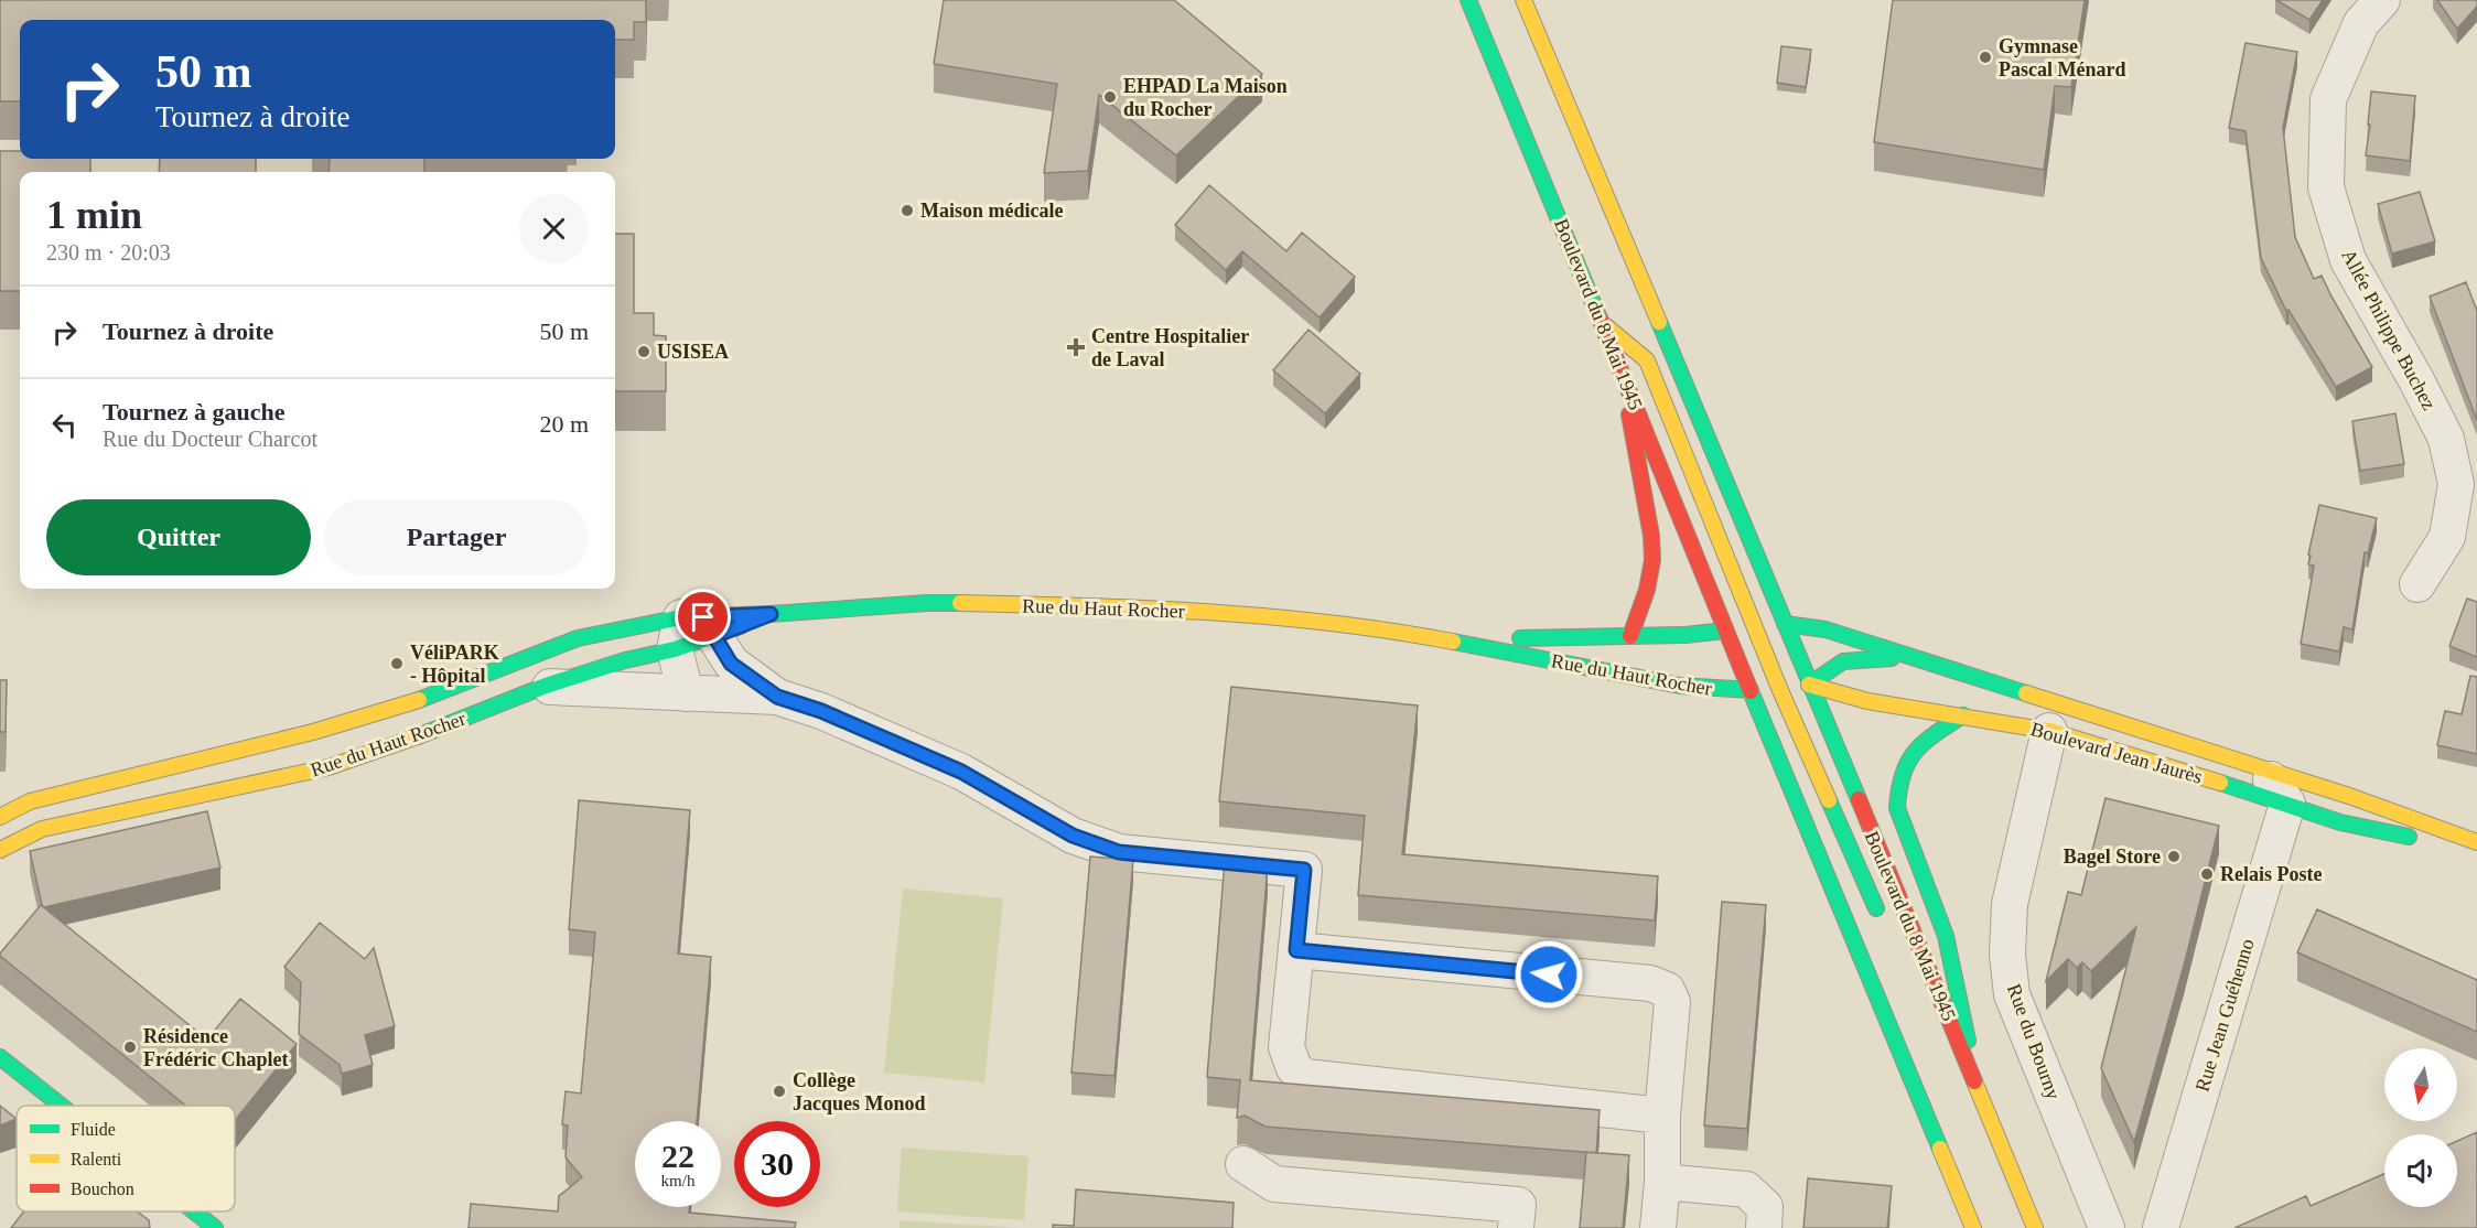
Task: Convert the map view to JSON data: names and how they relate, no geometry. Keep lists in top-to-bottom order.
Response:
{
  "streets": {
    "main road": ["Boulevard du 8 Mai 1945", "Rue du Haut Rocher", "Boulevard Jean Jaurès"],
    "street": ["Allée Philippe Buchez", "Rue Jean Guéhenno", "Rue du Bourny"]
  },
  "crossings": [
    ["Boulevard du 8 Mai 1945", "Rue du Haut Rocher"],
    ["Boulevard du 8 Mai 1945", "Boulevard Jean Jaurès"],
    ["Rue du Haut Rocher", "Boulevard Jean Jaurès"],
    ["Boulevard Jean Jaurès", "Rue Jean Guéhenno"],
    ["Boulevard Jean Jaurès", "Rue du Bourny"]
  ],
  "places": {
    "other": [
      "Gymnase Pascal Ménard",
      "EHPAD La Maison du Rocher",
      "Maison médicale",
      "USISEA",
      "VéliPARK - Hôpital",
      "Bagel Store",
      "Relais Poste",
      "Résidence Frédéric Chaplet",
      "Collège Jacques Monod"
    ],
    "health": ["Centre Hospitalier de Laval"]
  },
  "legend": ["Fluide", "Ralenti", "Bouchon"],
  "north": "bottom",
  "page": {
    "turn": ["50 m", "Tournez à droite"],
    "heading": ["1 min", "230 m · 20:03"],
    "list": [
      {
        "name": "Tournez à droite",
        "value": "50 m"
      },
      {
        "name": "Tournez à gauche",
        "note": "Rue du Docteur Charcot",
        "value": "20 m"
      }
    ],
    "buttons": ["Quitter", "Partager"],
    "speed": "22 km/h",
    "limit": "30"
  }
}
